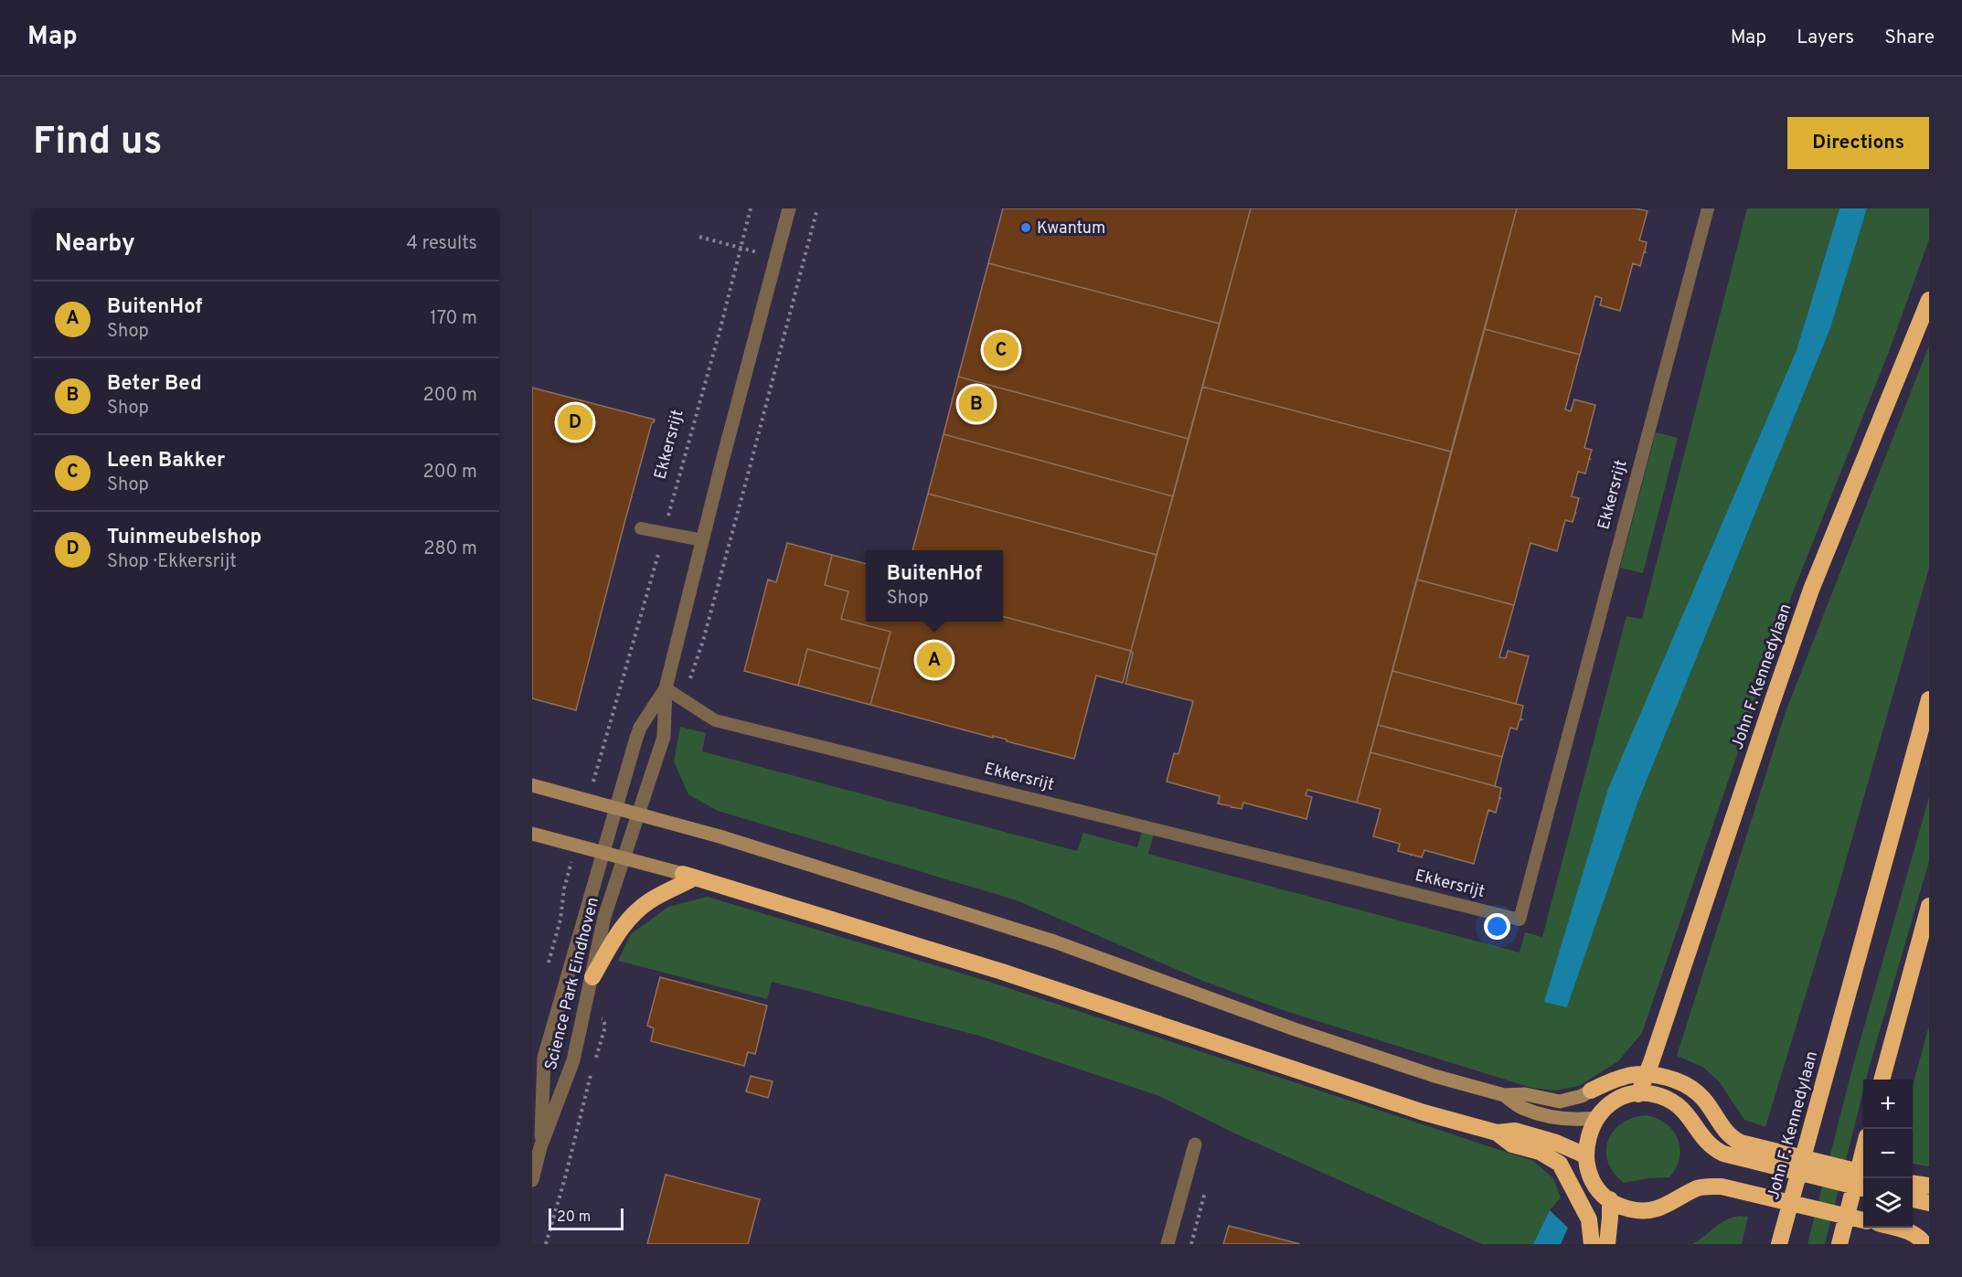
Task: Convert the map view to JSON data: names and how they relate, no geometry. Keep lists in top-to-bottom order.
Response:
{
  "streets": {
    "highway": ["John F. Kennedylaan"],
    "street": ["Science Park Eindhoven"],
    "lane": ["Ekkersrijt"]
  },
  "places": ["Kwantum"],
  "scale_bar": "20 m",
  "page": {
    "header": "Map",
    "nav": ["Map", "Layers", "Share"],
    "buttons": "Directions",
    "title": "Find us",
    "heading": ["Nearby", "4 results"],
    "list": [
      {
        "mark": "A",
        "name": "BuitenHof",
        "note": "Shop",
        "value": "170 m"
      },
      {
        "mark": "B",
        "name": "Beter Bed",
        "note": "Shop",
        "value": "200 m"
      },
      {
        "mark": "C",
        "name": "Leen Bakker",
        "note": "Shop",
        "value": "200 m"
      },
      {
        "mark": "D",
        "name": "Tuinmeubelshop",
        "note": "Shop · Ekkersrijt",
        "value": "280 m"
      }
    ],
    "pins": [
      "C",
      "B",
      "D",
      "A"
    ],
    "popup": ["BuitenHof", "Shop"],
    "map_buttons": ["+", "−"],
    "scale": "20 m"
  }
}
